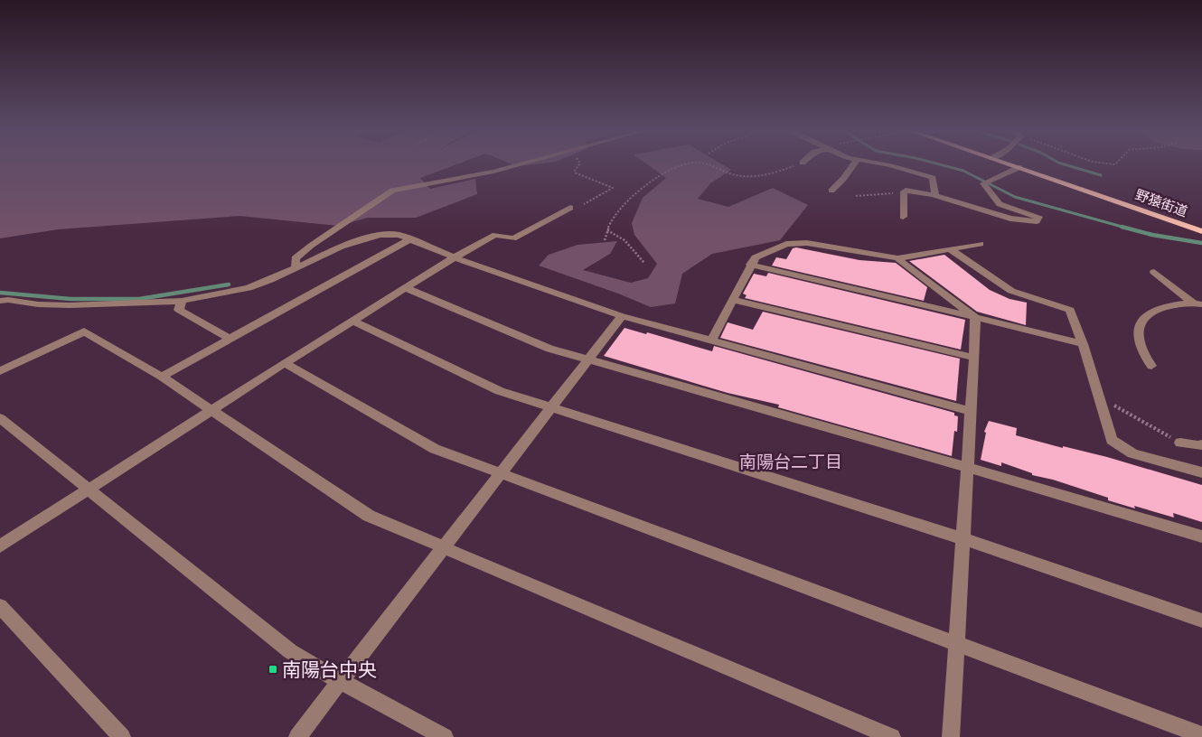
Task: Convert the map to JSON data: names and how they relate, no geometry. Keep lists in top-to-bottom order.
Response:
{
  "streets": {
    "main road": ["野猿街道"]
  },
  "districts": ["南陽台二丁目"],
  "places": {
    "transit": ["南陽台中央"]
  }
}
